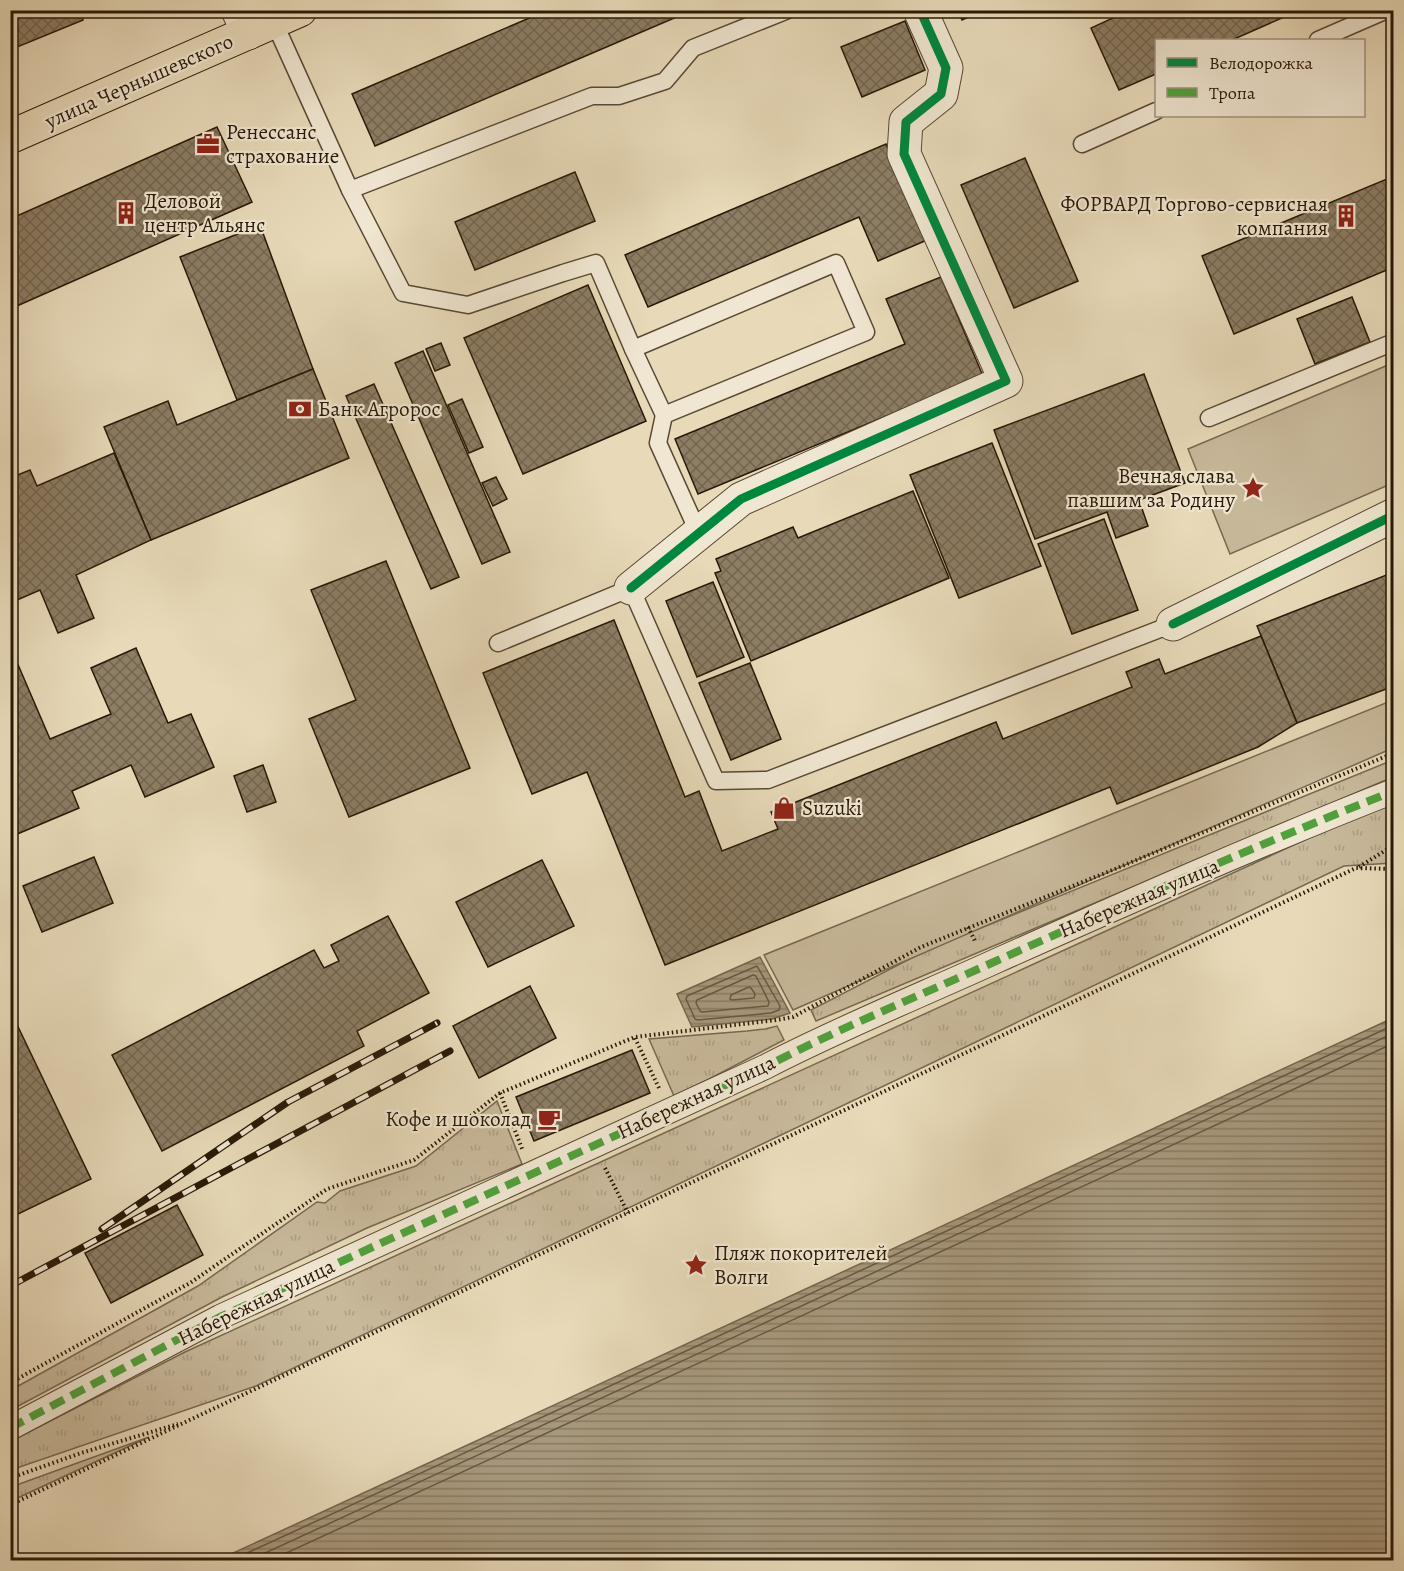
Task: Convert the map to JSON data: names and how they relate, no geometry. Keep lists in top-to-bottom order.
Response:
{
  "streets": {
    "main road": ["улица Чернышевского"],
    "street": ["Набережная улица"]
  },
  "places": {
    "office": ["Ренессанс страхование"],
    "building": ["Деловой центр Альянс", "ФОРВАРД Торгово-сервисная компания"],
    "bank": ["Банк Агророс"],
    "place": ["Вечная слава павшим за Родину", "Пляж покорителей Волги"],
    "shop": ["Suzuki"],
    "cafe": ["Кофе и шоколад"]
  },
  "legend": ["Велодорожка", "Тропа"]
}
